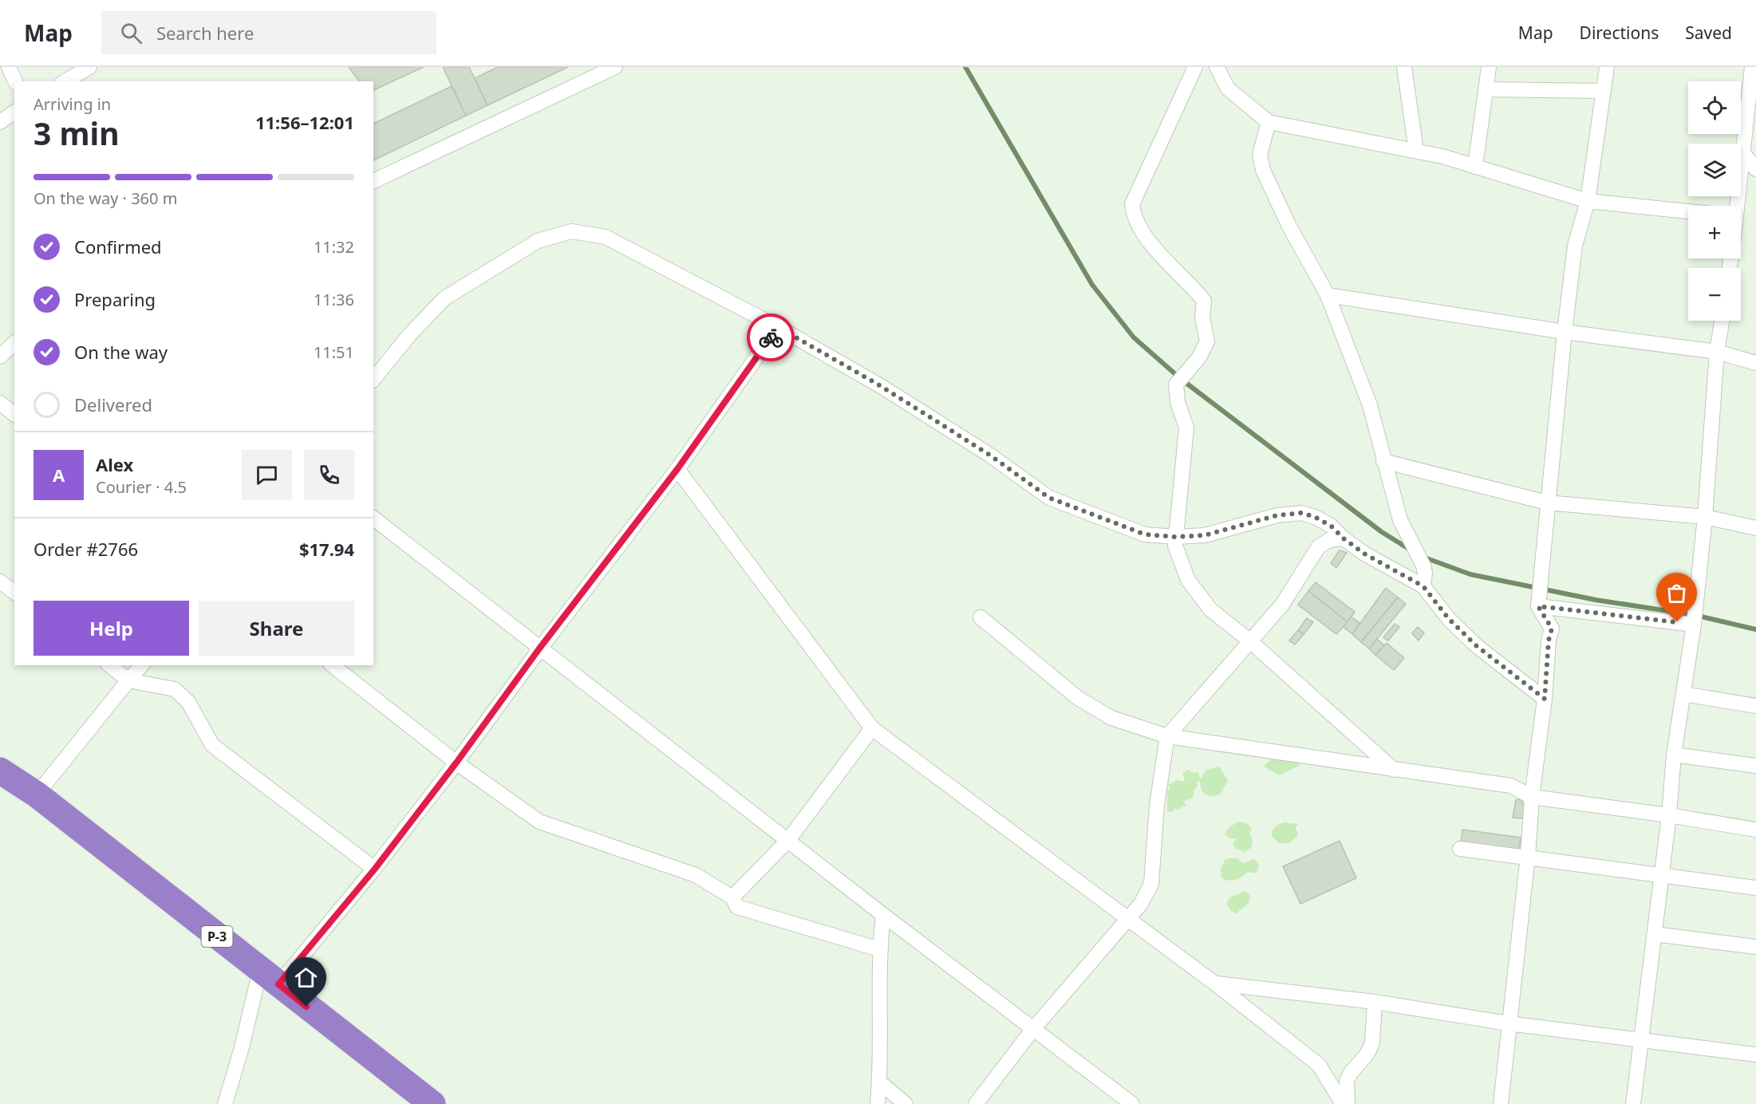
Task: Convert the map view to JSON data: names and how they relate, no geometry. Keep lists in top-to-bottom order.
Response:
{
  "streets": {
    "highway": ["P-3"]
  },
  "page": {
    "header": "Map",
    "search": "Search here",
    "nav": ["Map", "Directions", "Saved"],
    "map_buttons": ["+", "−"],
    "heading": ["3 min", "Arriving in", "11:56–12:01"],
    "panel": [
      "Alex",
      "Courier · 4.5",
      "Order #2766",
      "$17.94"
    ],
    "bar": "On the way · 360 m",
    "list": [
      ["Confirmed", "11:32"],
      ["Preparing", "11:36"],
      ["On the way", "11:51"],
      "Delivered"
    ],
    "round": "A",
    "buttons": ["Help", "Share"]
  }
}
